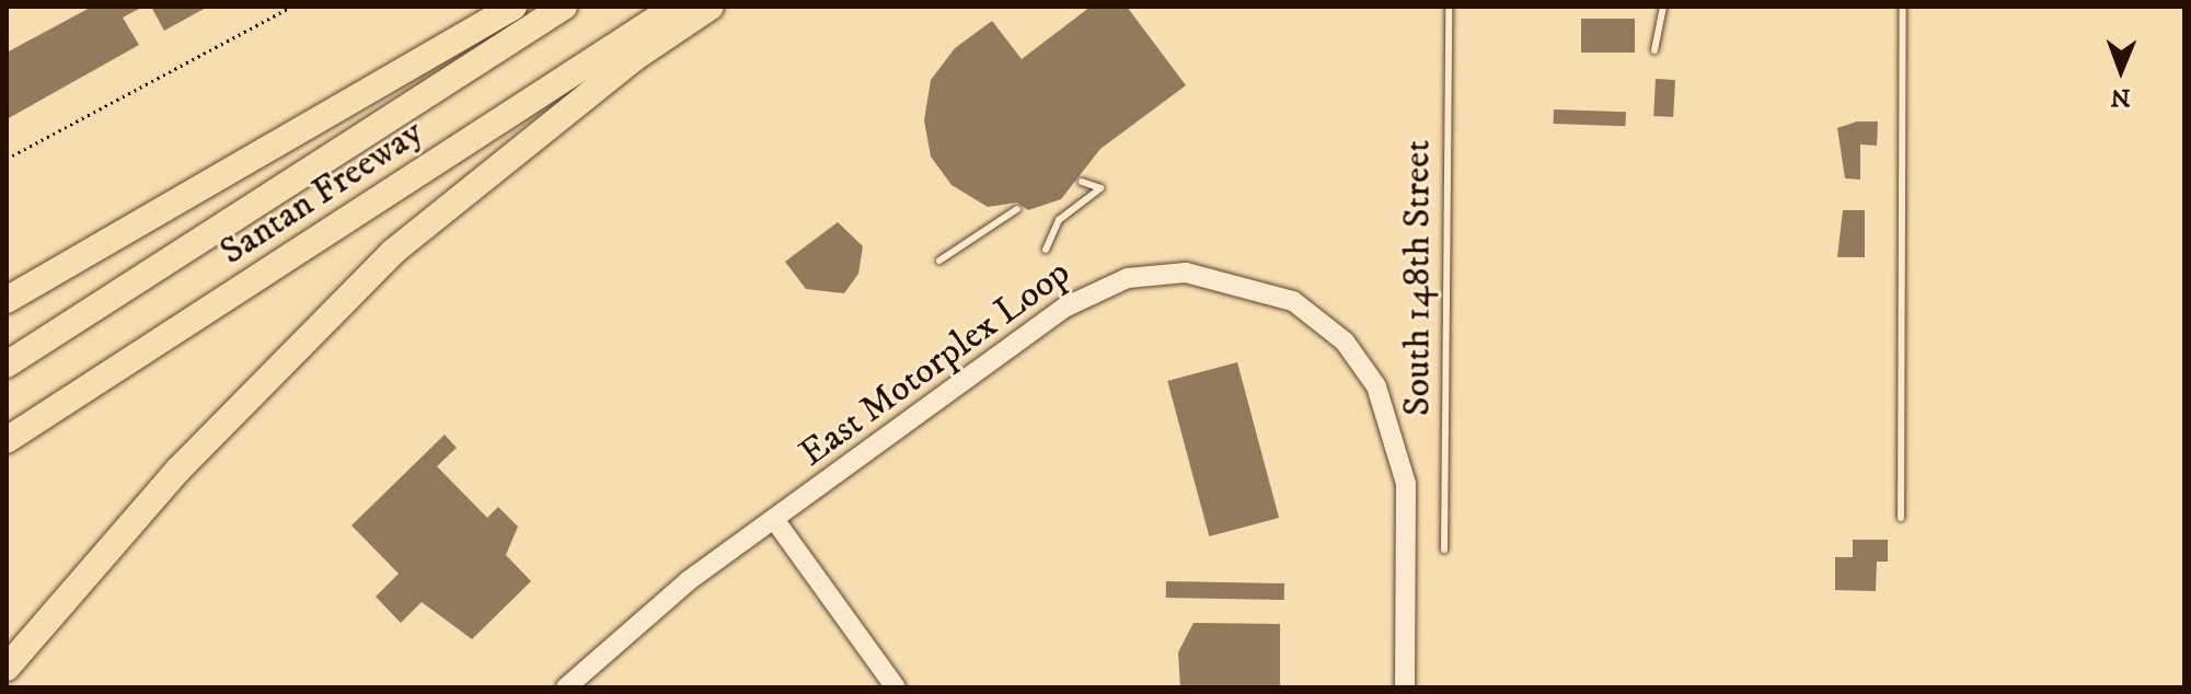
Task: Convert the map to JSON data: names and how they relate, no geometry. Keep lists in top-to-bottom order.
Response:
{
  "streets": {
    "highway": ["Santan Freeway"],
    "street": ["East Motorplex Loop"],
    "lane": ["South 148th Street"]
  },
  "north": "bottom"
}
